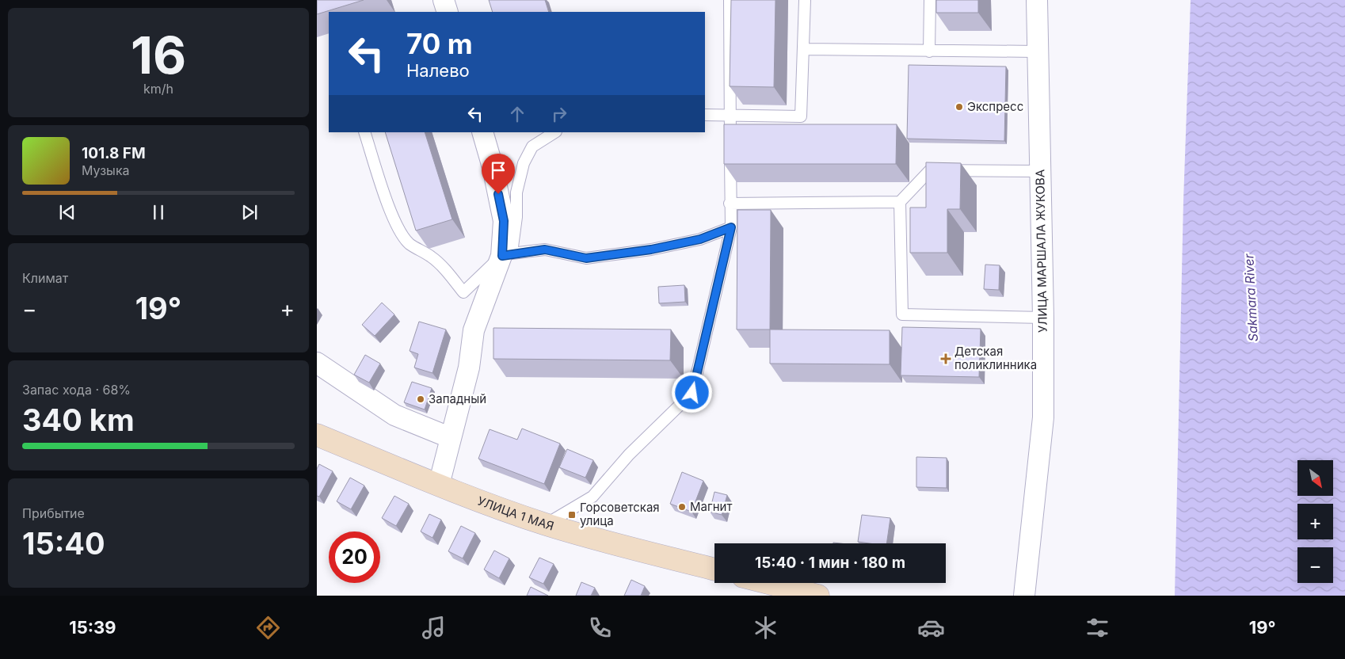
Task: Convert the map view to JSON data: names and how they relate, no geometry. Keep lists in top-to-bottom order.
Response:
{
  "streets": {
    "main road": ["УЛИЦА 1 МАЯ"],
    "street": ["УЛИЦА МАРШАЛА ЖУКОВА"]
  },
  "water": ["Sakmara River"],
  "places": {
    "other": ["Экспресс", "Западный", "Магнит"],
    "health": ["Детская поликлинника"],
    "transit": ["Горсоветская улица"]
  },
  "north": "bottom right",
  "page": {
    "tile": [
      ["16", "km/h"],
      "Климат",
      ["Запас хода · 68%", "340 km"],
      ["Прибытие", "15:40"]
    ],
    "turn": ["70 m", "Налево"],
    "song": ["101.8 FM", "Музыка"],
    "heat": ["−", "19°", "+"],
    "map_buttons": ["+", "−"],
    "limit": "20",
    "trip": "15:40 · 1 мин · 180 m",
    "tabs": ["15:39", "19°"]
  }
}
